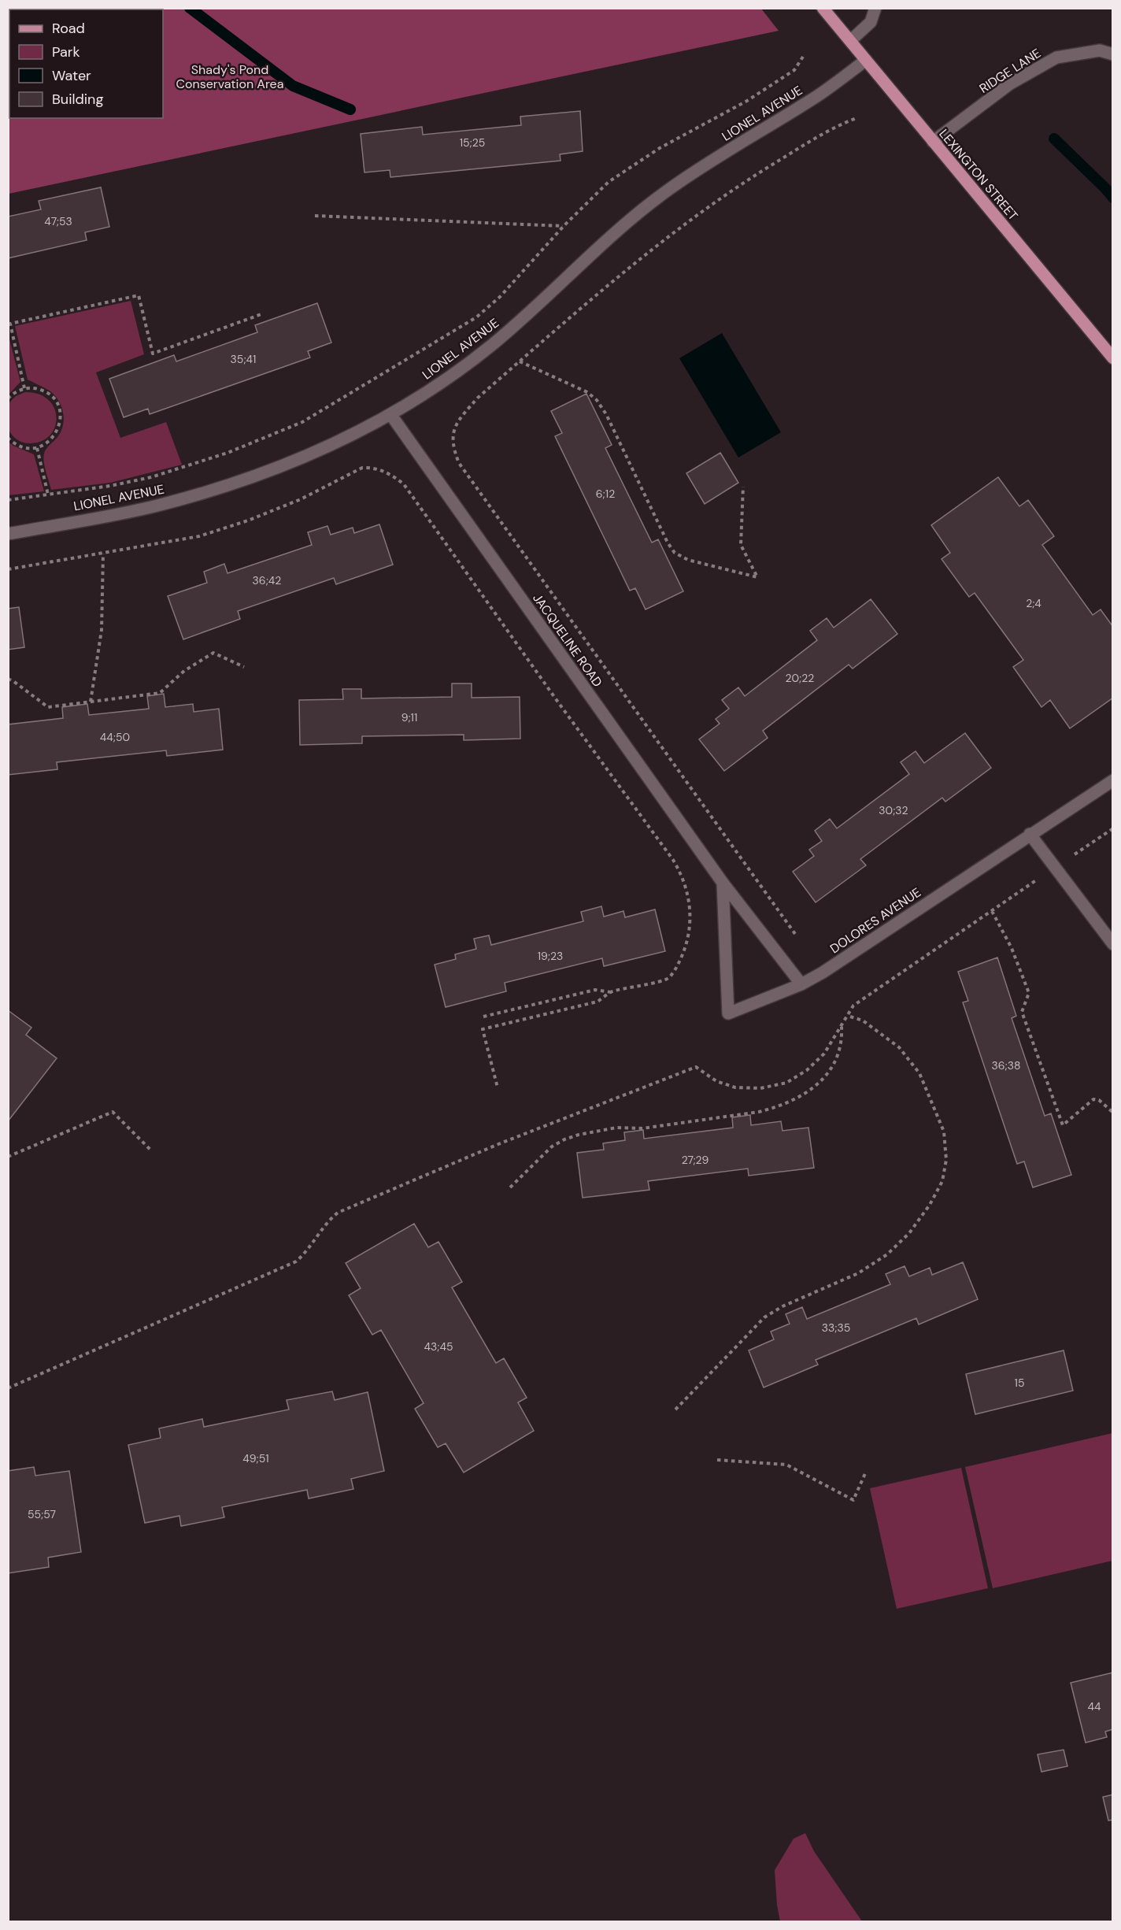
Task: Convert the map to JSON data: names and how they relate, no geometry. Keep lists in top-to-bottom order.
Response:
{
  "streets": {
    "main road": ["LEXINGTON STREET"],
    "street": [
      "RIDGE LANE",
      "LIONEL AVENUE",
      "JACQUELINE ROAD",
      "DOLORES AVENUE"
    ]
  },
  "crossings": [
    ["RIDGE LANE", "LEXINGTON STREET"],
    ["LIONEL AVENUE", "LEXINGTON STREET"],
    ["LIONEL AVENUE", "JACQUELINE ROAD"],
    ["JACQUELINE ROAD", "DOLORES AVENUE"]
  ],
  "parks": ["Shady's Pond Conservation Area"],
  "house_numbers": [
    "15;25",
    "47;53",
    "35;41",
    "6;12",
    "36;42",
    "2;4",
    "20;22",
    "9;11",
    "44;50",
    "30;32",
    "19;23",
    "36;38",
    "27;29",
    "33;35",
    "43;45",
    "15",
    "49;51",
    "55;57",
    "44"
  ],
  "legend": [
    "Road",
    "Park",
    "Water",
    "Building"
  ]
}
